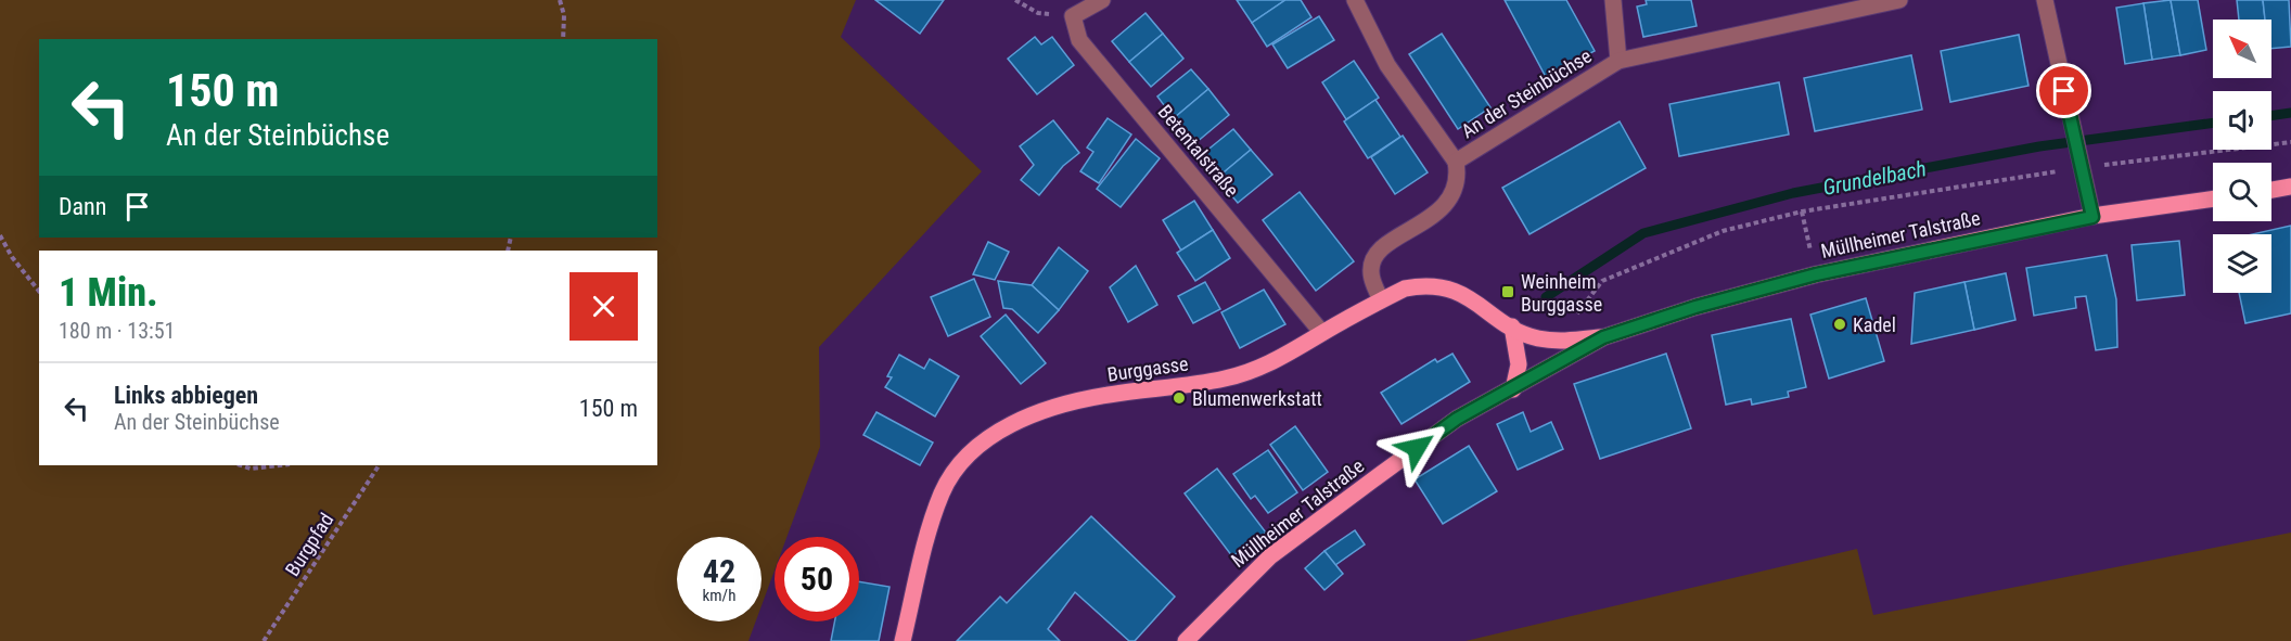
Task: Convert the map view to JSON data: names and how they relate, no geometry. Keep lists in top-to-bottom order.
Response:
{
  "streets": {
    "main road": ["Müllheimer Talstraße", "Burggasse"],
    "street": ["An der Steinbüchse", "Betentalstraße"],
    "path": ["Burgpfad"]
  },
  "crossings": [
    ["An der Steinbüchse", "Burggasse"],
    ["Betentalstraße", "Burggasse"],
    ["Müllheimer Talstraße", "Burggasse"]
  ],
  "water": ["Grundelbach"],
  "places": {
    "transit": ["Weinheim Burggasse"],
    "other": ["Kadel", "Blumenwerkstatt"]
  },
  "north": "top left",
  "page": {
    "turn": ["150 m", "An der Steinbüchse"],
    "then": "Dann",
    "heading": ["1 Min.", "180 m · 13:51"],
    "list": [
      {
        "name": "Links abbiegen",
        "note": "An der Steinbüchse",
        "value": "150 m"
      }
    ],
    "speed": "42 km/h",
    "limit": "50"
  }
}
